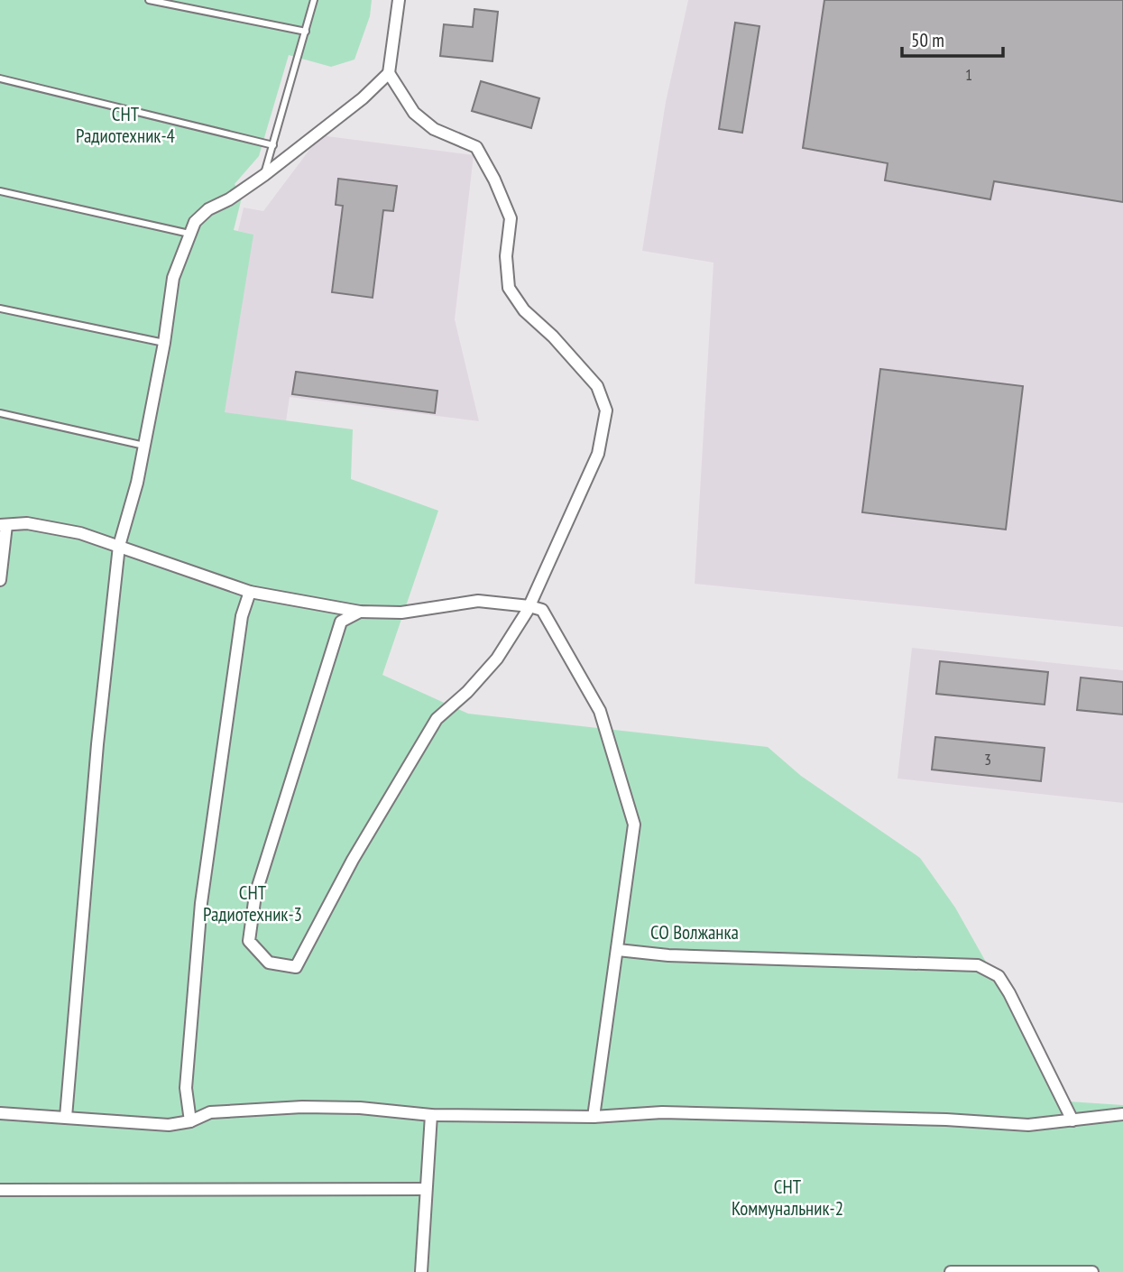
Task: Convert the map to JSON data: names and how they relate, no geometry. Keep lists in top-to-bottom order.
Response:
{
  "parks": [
    "СНТ Радиотехник-4",
    "СНТ Радиотехник-3",
    "СО Волжанка",
    "СНТ Коммунальник-2"
  ],
  "house_numbers": ["1", "3"],
  "scale_bar": "50 m"
}
